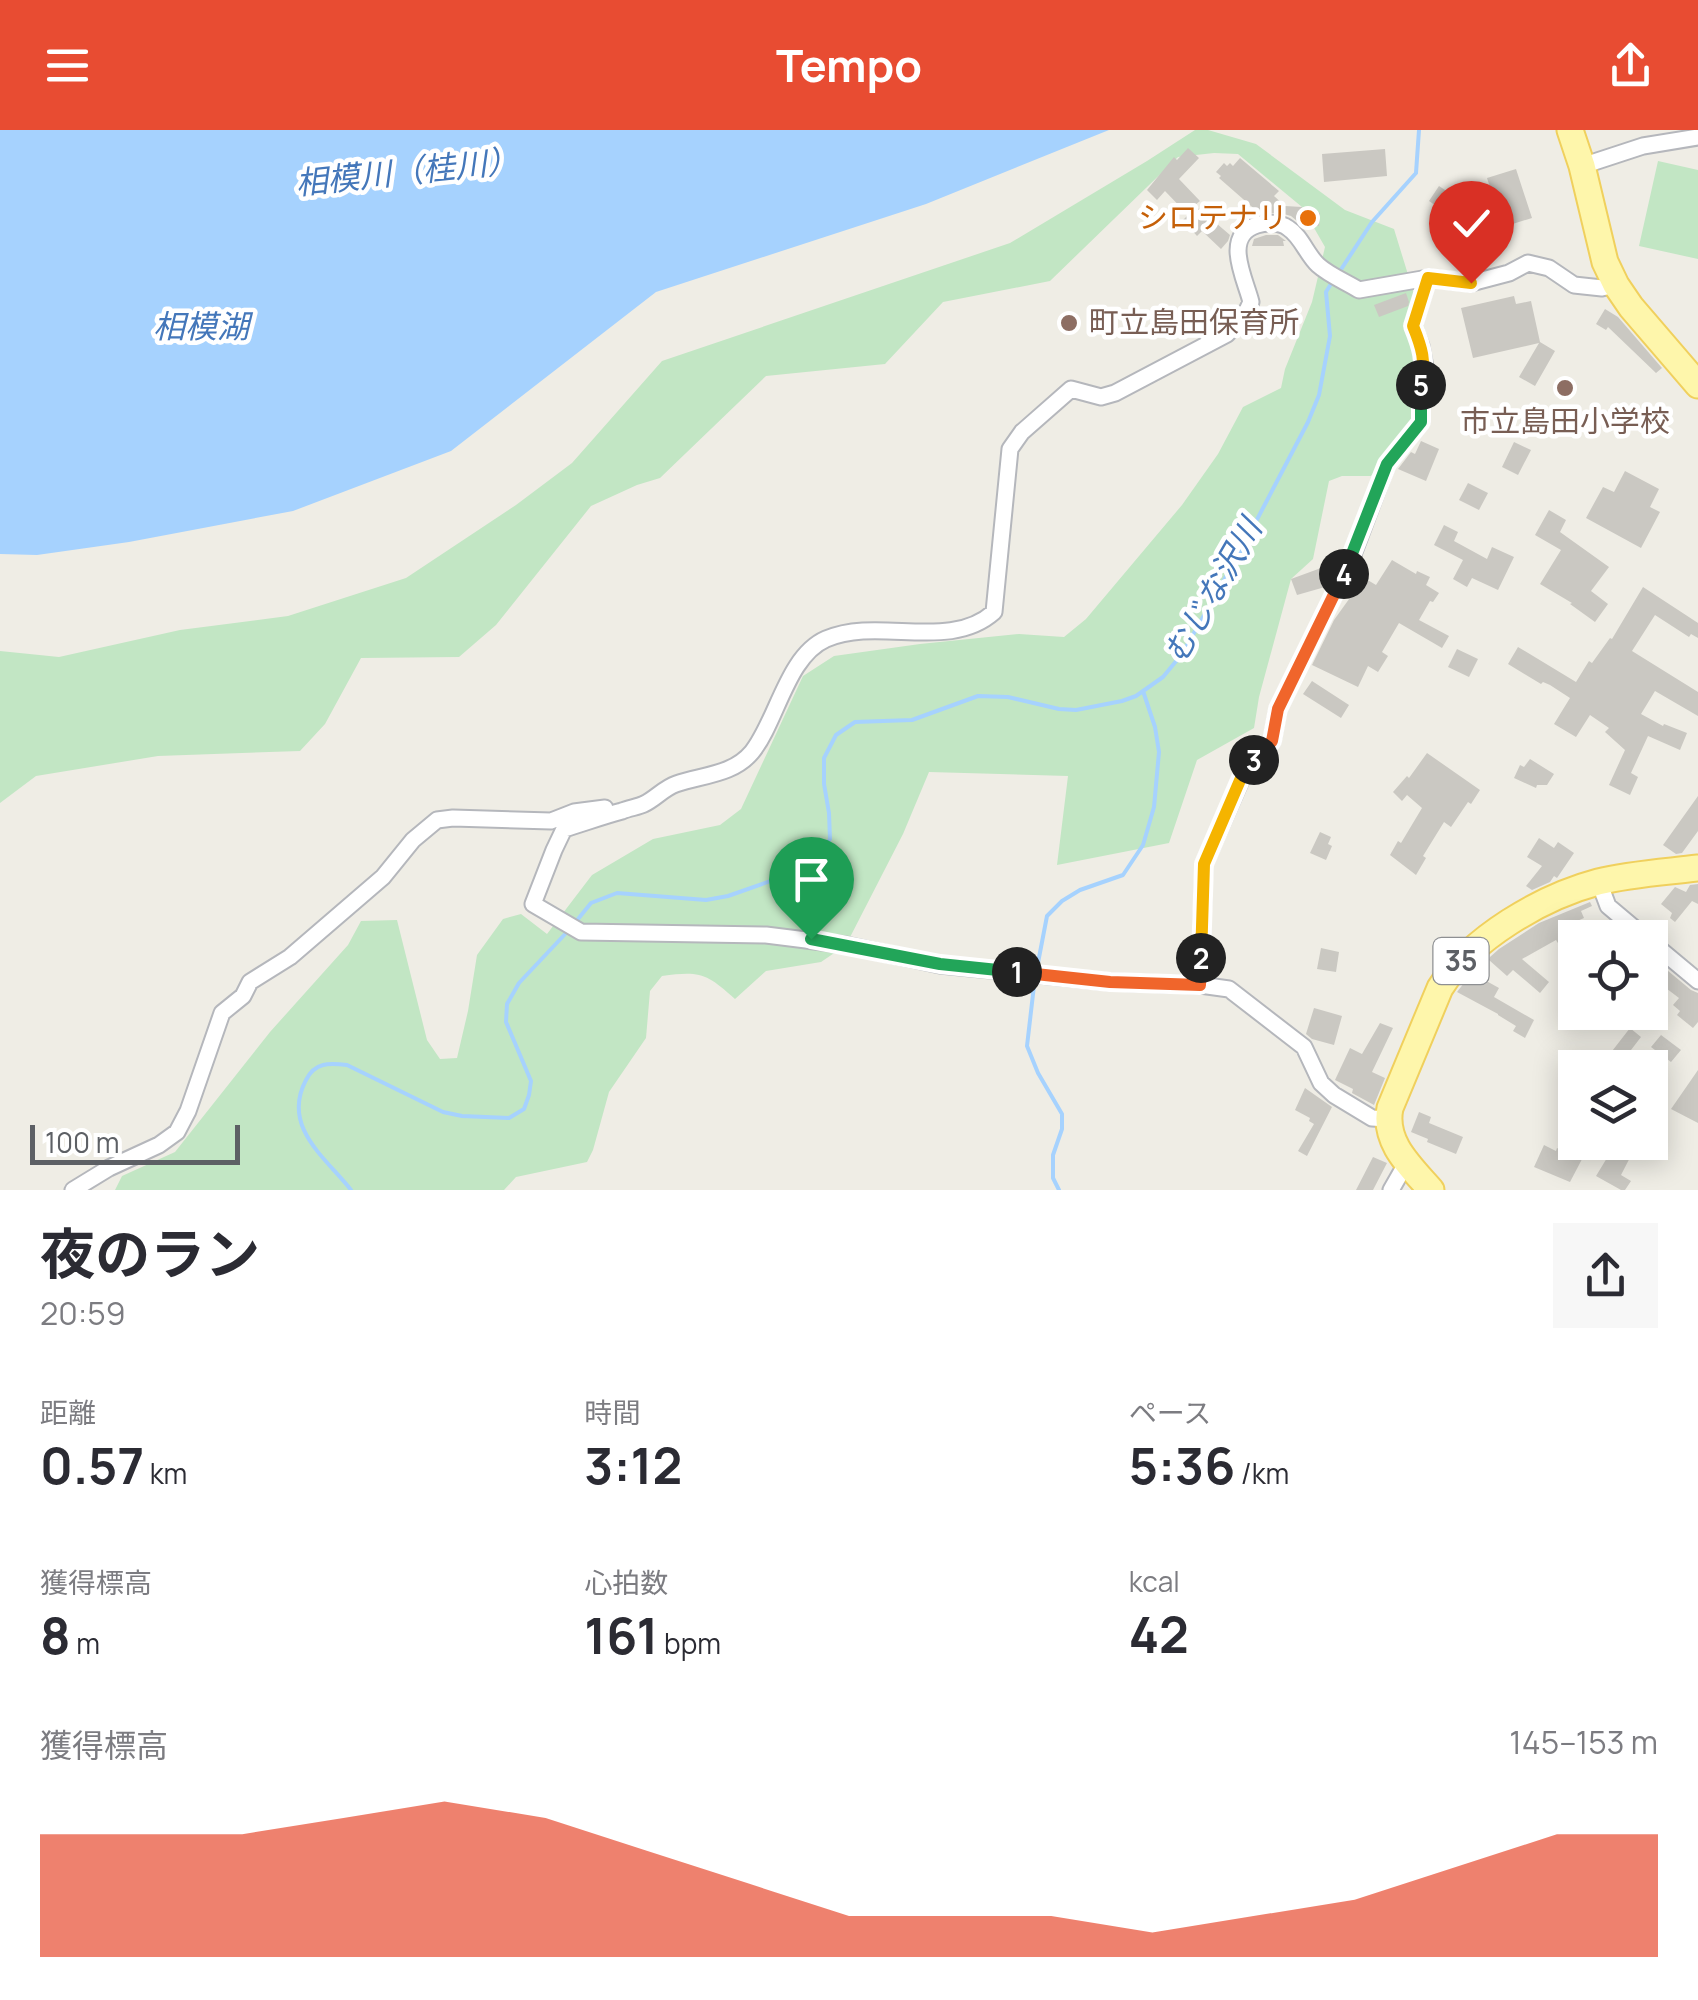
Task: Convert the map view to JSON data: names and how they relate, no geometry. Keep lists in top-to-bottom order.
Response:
{
  "streets": {
    "main road": ["35"]
  },
  "water": ["相模川（桂川）", "相模湖", "むじな沢川"],
  "places": ["シロテナリ", "町立島田保育所", "市立島田小学校"],
  "scale_bar": "100 m",
  "page": {
    "header": "Tempo",
    "pins": [
      "5",
      "4",
      "3",
      "2",
      "1"
    ],
    "scale": "100 m",
    "heading": ["夜のラン", "20:59"],
    "stats": [
      ["距離", "0.57 km"],
      ["時間", "3:12"],
      ["ペース", "5:36 /km"],
      ["獲得標高", "8 m"],
      ["心拍数", "161 bpm"],
      ["kcal", "42"]
    ],
    "chart": ["獲得標高", "145–153 m"]
  }
}
